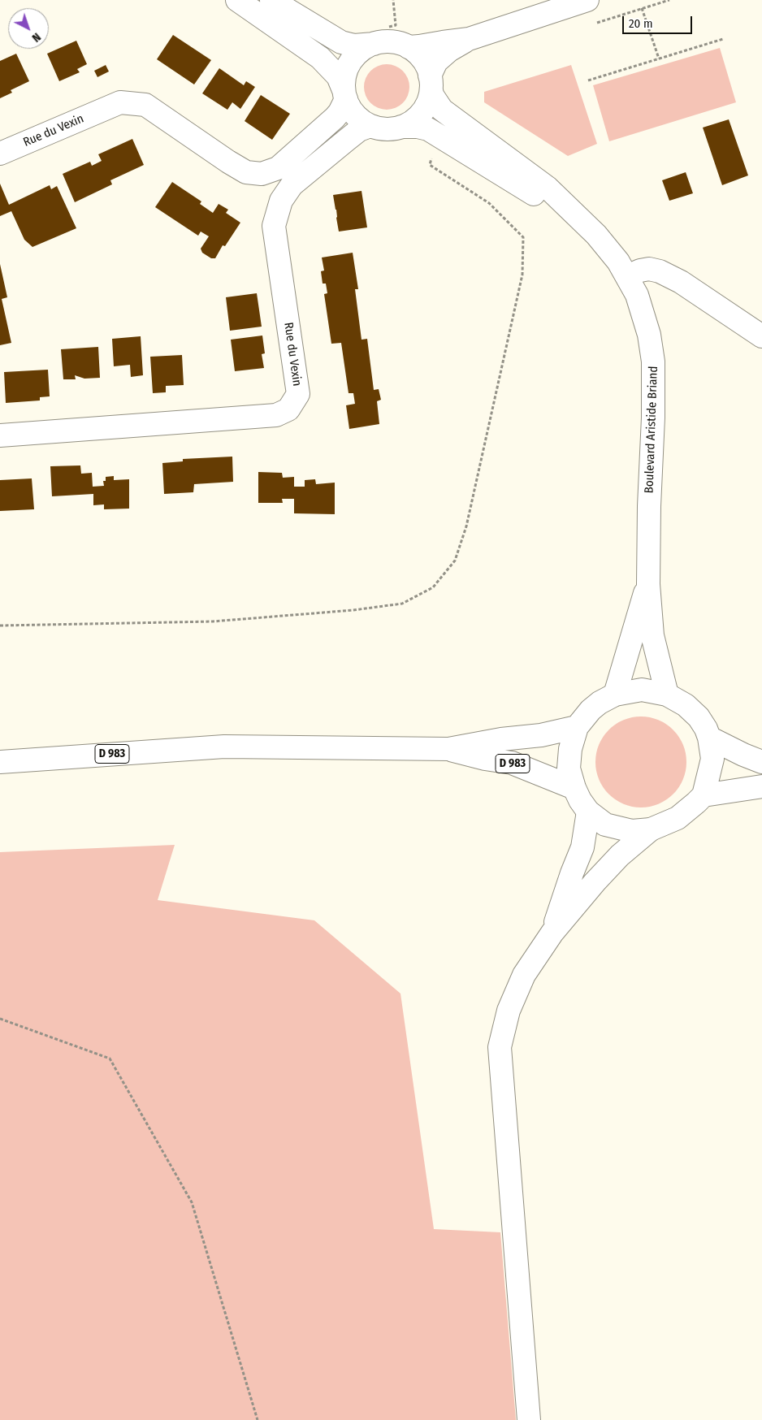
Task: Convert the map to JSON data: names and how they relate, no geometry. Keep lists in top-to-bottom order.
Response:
{
  "streets": {
    "main road": ["Rue du Vexin", "Boulevard Aristide Briand", "D 983"]
  },
  "crossings": [
    ["Rue du Vexin", "Boulevard Aristide Briand"],
    ["Boulevard Aristide Briand", "D 983"]
  ],
  "scale_bar": "20 m",
  "north": "bottom right"
}
